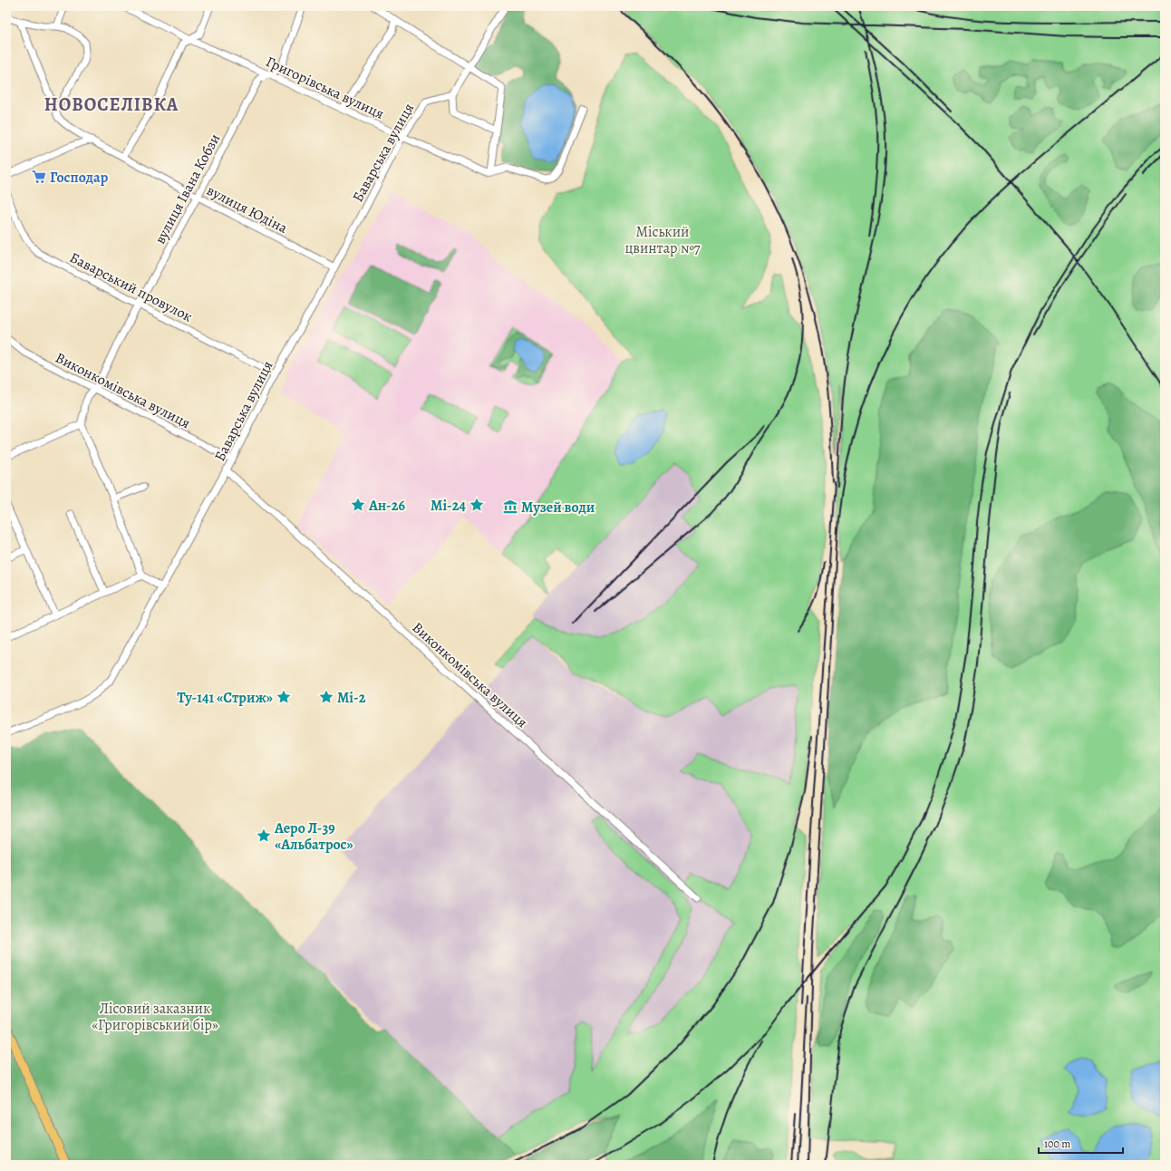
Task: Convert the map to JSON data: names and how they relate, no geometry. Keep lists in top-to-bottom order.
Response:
{
  "streets": {
    "street": [
      "Григорівська вулиця",
      "Баварська вулиця",
      "вулиця Івана Кобзи",
      "вулиця Юдіна",
      "Баварський провулок",
      "Виконкомівська вулиця"
    ]
  },
  "crossings": [
    ["Григорівська вулиця", "Баварська вулиця"],
    ["Григорівська вулиця", "вулиця Івана Кобзи"],
    ["Баварська вулиця", "вулиця Юдіна"],
    ["Баварська вулиця", "Баварський провулок"],
    ["Баварська вулиця", "Виконкомівська вулиця"],
    ["вулиця Івана Кобзи", "вулиця Юдіна"],
    ["вулиця Івана Кобзи", "Баварський провулок"],
    ["вулиця Івана Кобзи", "Виконкомівська вулиця"]
  ],
  "districts": ["НОВОСЕЛІВКА"],
  "parks": ["Міський цвинтар №7", "Лісовий заказник «Григорівський бір»"],
  "places": {
    "supermarket": ["Господар"],
    "place": [
      "Ан-26",
      "Мі-24",
      "Ту-141 «Стриж»",
      "Мі-2",
      "Аеро Л-39 «Альбатрос»"
    ],
    "museum": ["Музей води"]
  },
  "scale_bar": "100 m"
}
